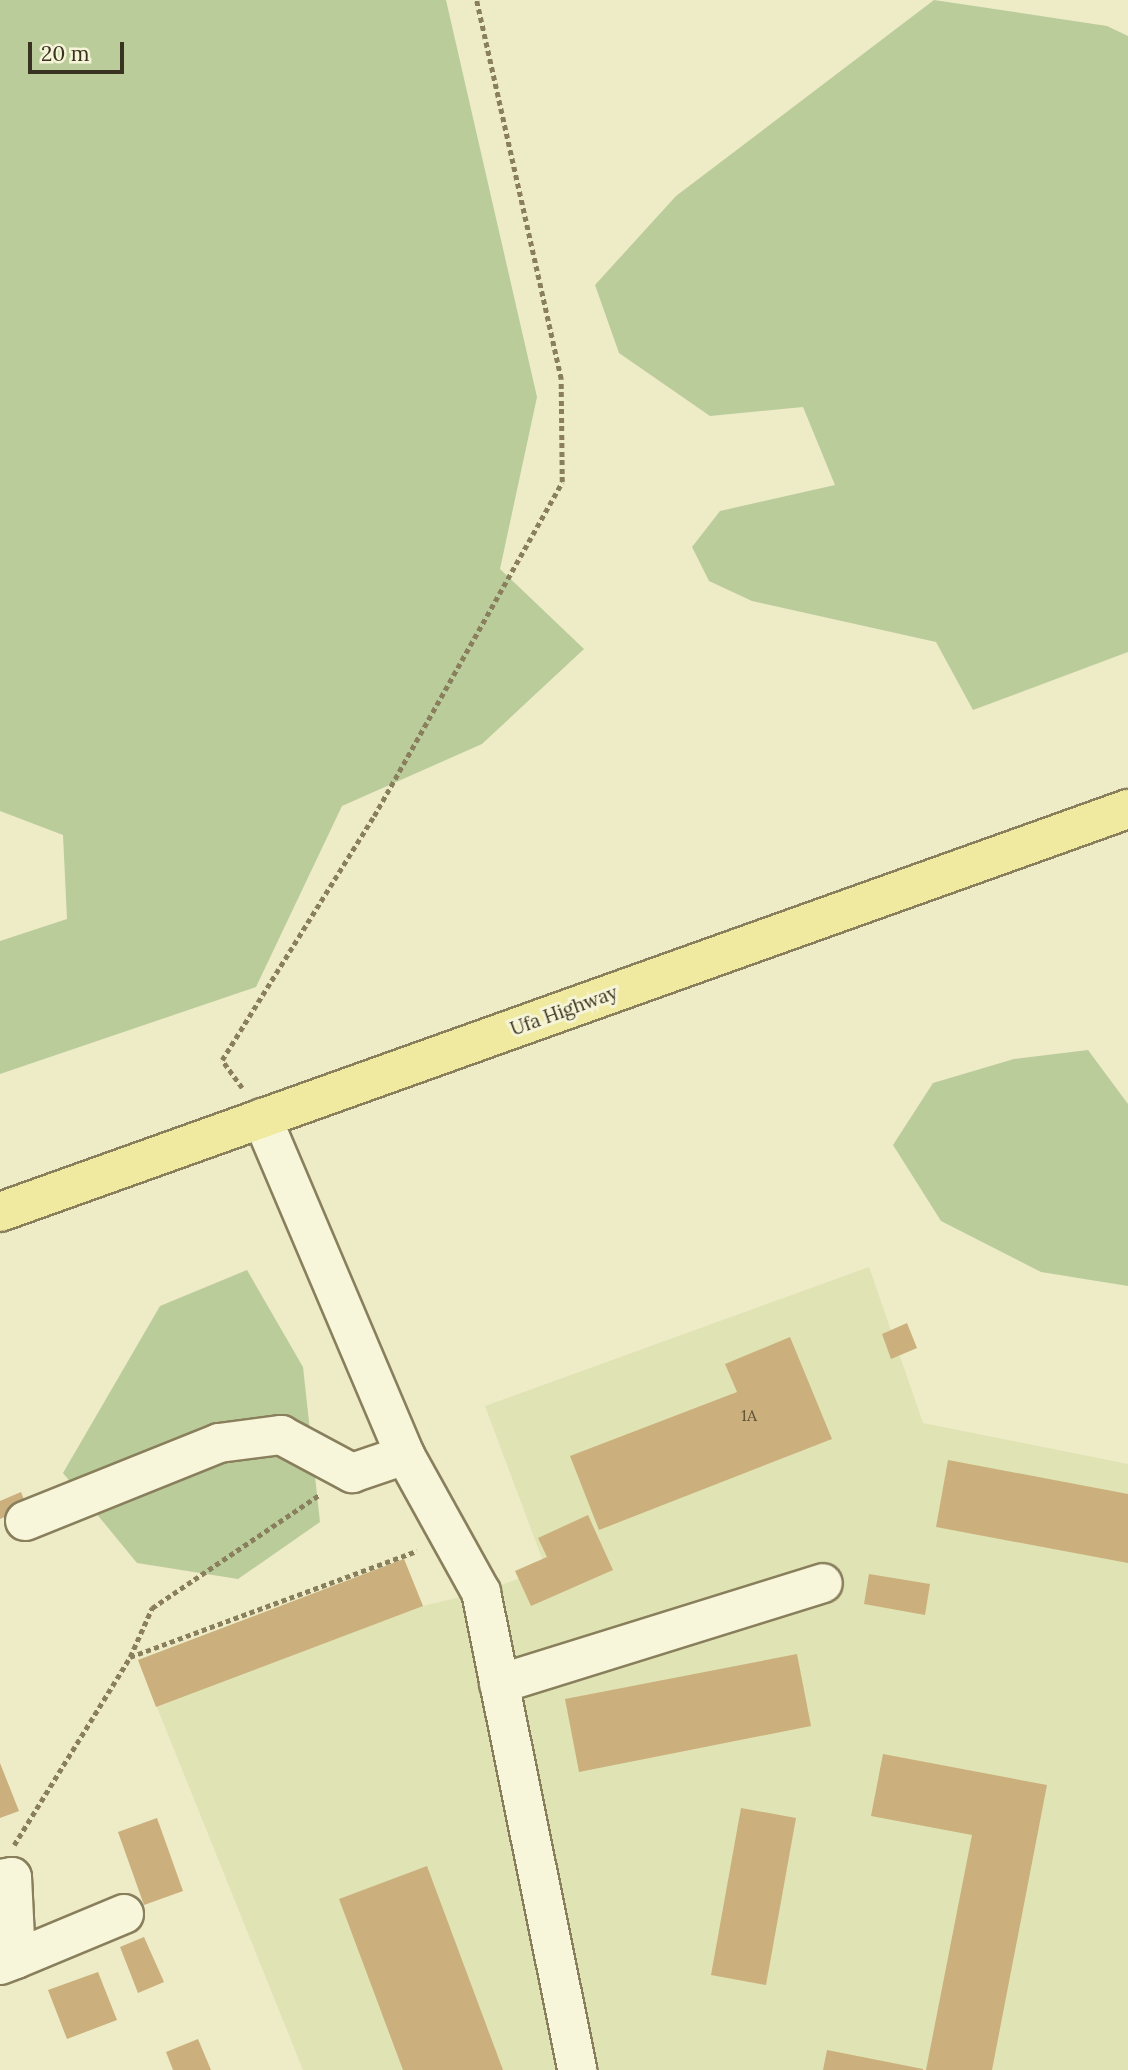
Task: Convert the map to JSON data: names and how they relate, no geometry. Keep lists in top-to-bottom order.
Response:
{
  "streets": {
    "main road": ["Ufa Highway"]
  },
  "house_numbers": ["1А"],
  "scale_bar": "20 m"
}
